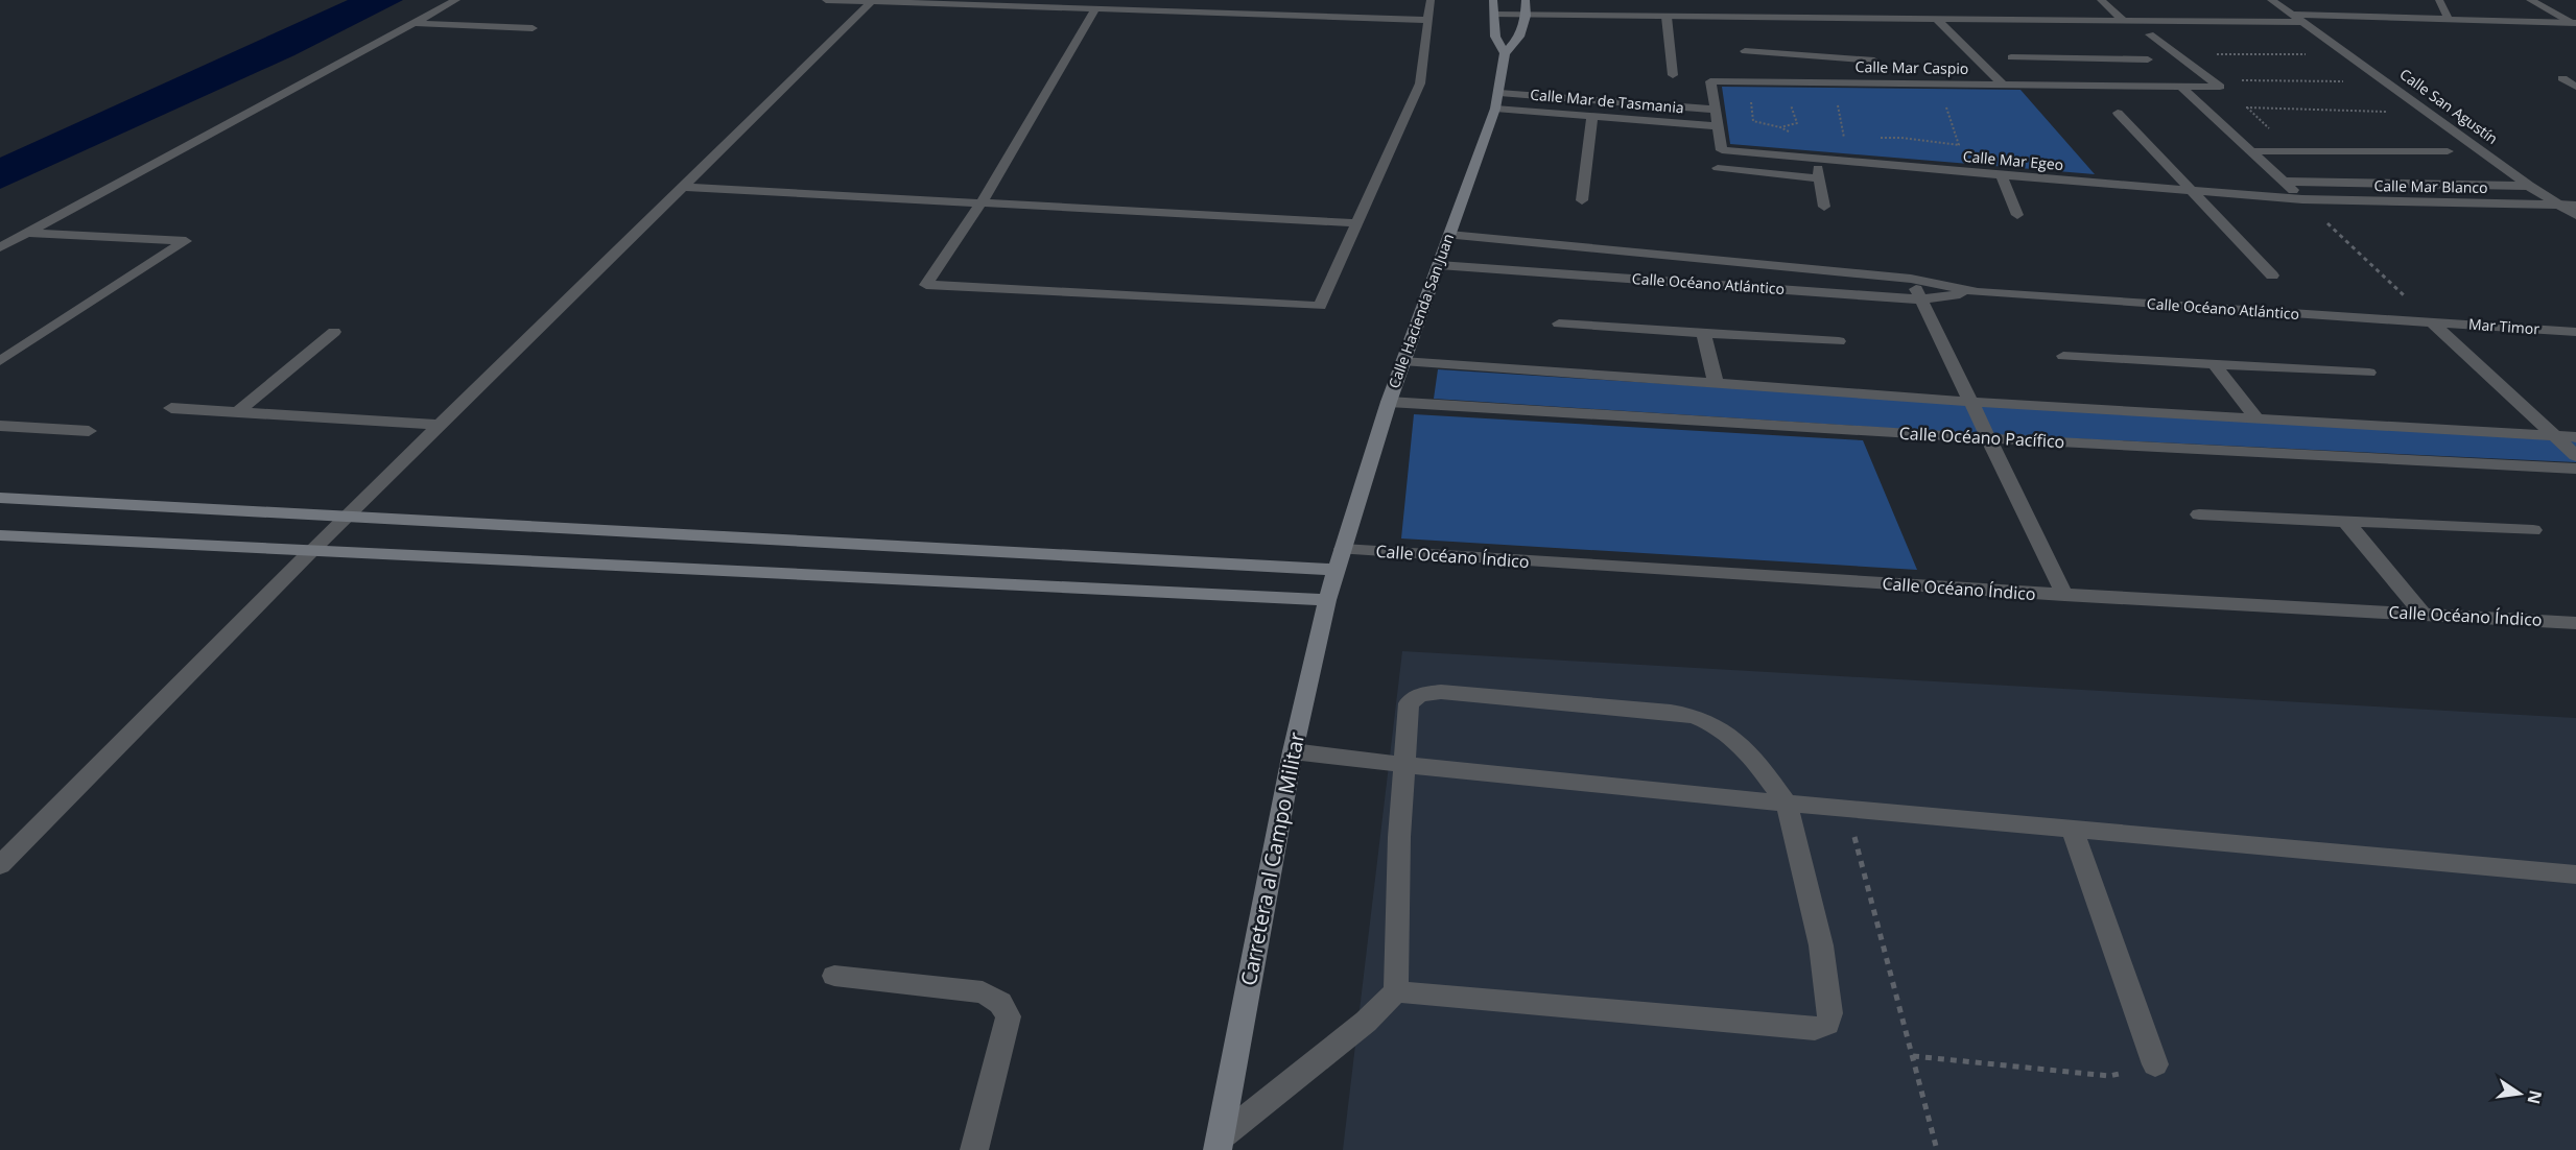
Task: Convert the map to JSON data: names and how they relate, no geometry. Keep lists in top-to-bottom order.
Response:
{
  "streets": {
    "main road": ["Calle Hacienda San Juan", "Carretera al Campo Militar"],
    "street": [
      "Calle Mar Caspio",
      "Calle Mar de Tasmania",
      "Calle San Agustín",
      "Calle Mar Egeo",
      "Calle Mar Blanco",
      "Calle Océano Atlántico",
      "Mar Timor",
      "Calle Océano Pacífico",
      "Calle Océano Índico"
    ]
  },
  "crossings": [
    ["Calle Mar Caspio", "Calle Mar de Tasmania"],
    ["Calle Mar Caspio", "Calle Mar Egeo"],
    ["Calle Mar de Tasmania", "Calle Hacienda San Juan"],
    ["Calle San Agustín", "Calle Mar Blanco"],
    ["Calle Mar Egeo", "Calle Mar Blanco"],
    ["Calle Océano Atlántico", "Calle Hacienda San Juan"],
    ["Calle Océano Atlántico", "Mar Timor"],
    ["Calle Hacienda San Juan", "Calle Océano Pacífico"],
    ["Calle Hacienda San Juan", "Calle Océano Índico"],
    ["Calle Hacienda San Juan", "Carretera al Campo Militar"],
    ["Calle Océano Índico", "Carretera al Campo Militar"]
  ],
  "north": "right"
}
